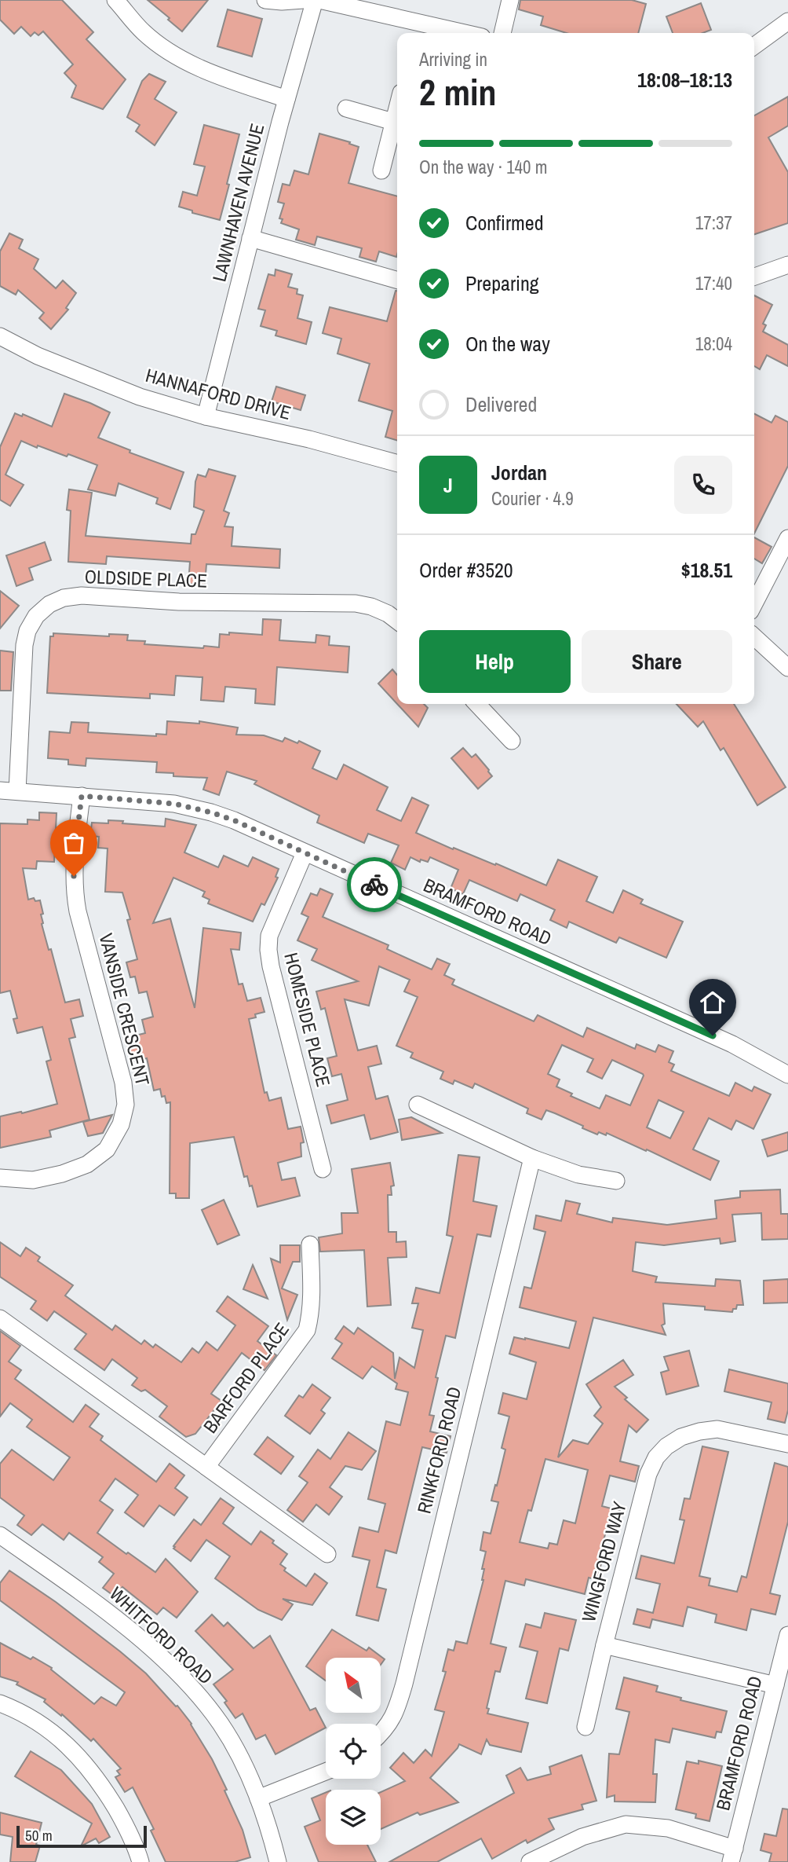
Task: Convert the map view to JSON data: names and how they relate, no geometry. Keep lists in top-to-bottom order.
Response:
{
  "streets": {
    "street": [
      "LAWNHAVEN AVENUE",
      "HANNAFORD DRIVE",
      "OLDSIDE PLACE",
      "BRAMFORD ROAD",
      "VANSIDE CRESCENT",
      "HOMESIDE PLACE",
      "BARFORD PLACE",
      "RINKFORD ROAD",
      "WINGFORD WAY",
      "WHITFORD ROAD"
    ]
  },
  "crossings": [
    ["LAWNHAVEN AVENUE", "HANNAFORD DRIVE"],
    ["OLDSIDE PLACE", "BRAMFORD ROAD"],
    ["BRAMFORD ROAD", "VANSIDE CRESCENT"],
    ["BRAMFORD ROAD", "HOMESIDE PLACE"],
    ["BRAMFORD ROAD", "WINGFORD WAY"]
  ],
  "scale_bar": "50 m",
  "north": "top left",
  "page": {
    "heading": ["2 min", "Arriving in", "18:08–18:13"],
    "panel": [
      "Jordan",
      "Courier · 4.9",
      "Order #3520",
      "$18.51"
    ],
    "bar": "On the way · 140 m",
    "list": [
      ["Confirmed", "17:37"],
      ["Preparing", "17:40"],
      ["On the way", "18:04"],
      "Delivered"
    ],
    "round": "J",
    "buttons": ["Help", "Share"],
    "scale": "50 m"
  }
}
